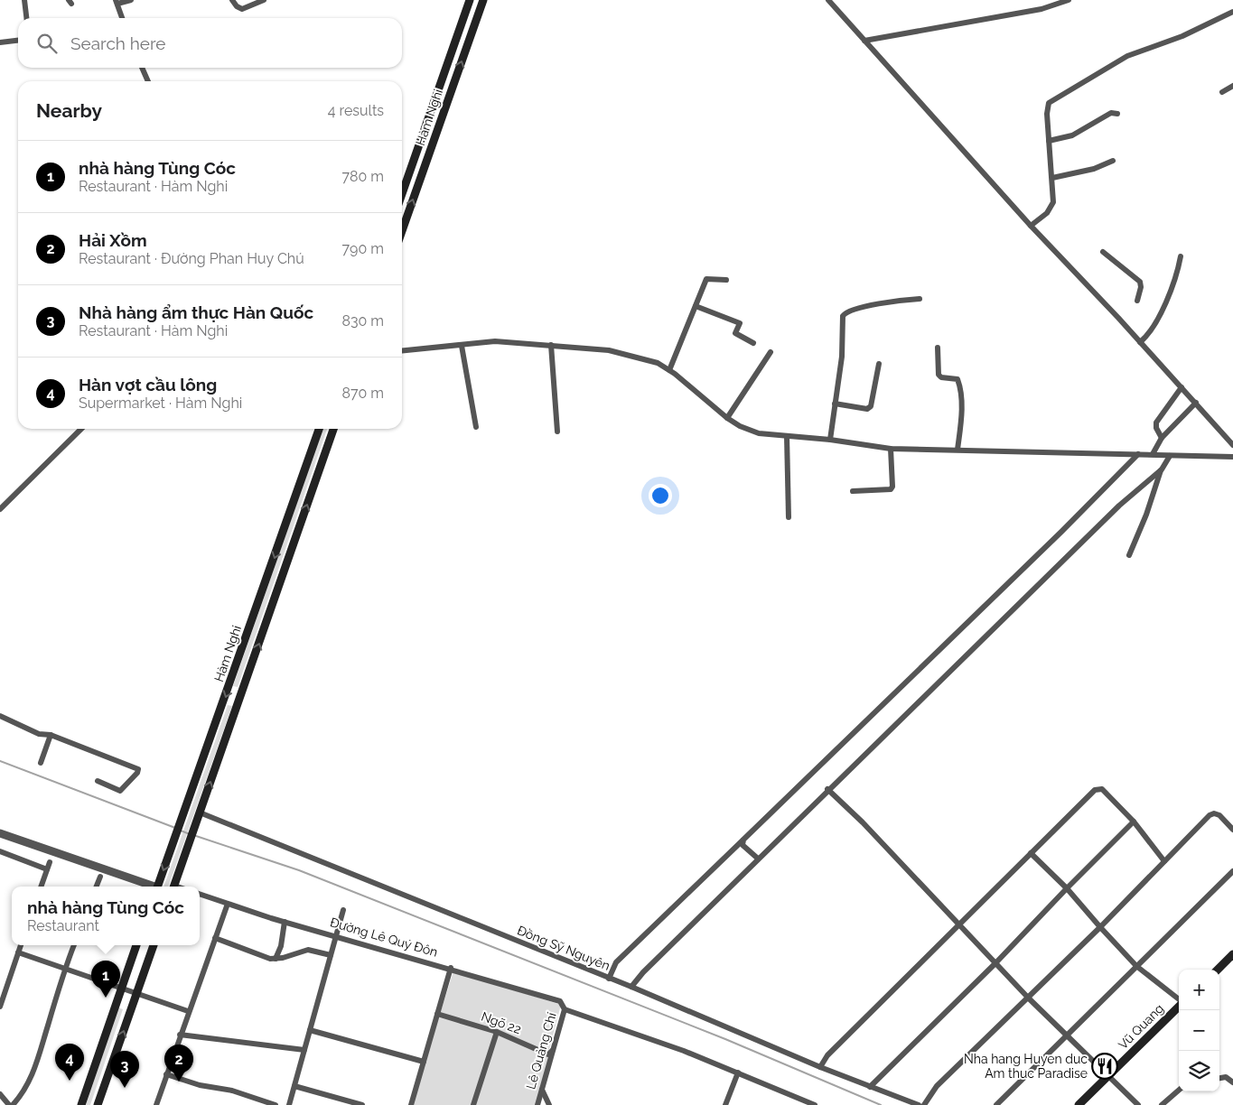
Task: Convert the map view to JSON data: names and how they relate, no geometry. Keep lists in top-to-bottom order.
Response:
{
  "streets": {
    "main road": ["Hàm Nghi", "Vũ Quang"],
    "street": [
      "Đường Lê Quý Đôn",
      "Đồng Sỹ Nguyên",
      "Ngõ 22",
      "Lê Quảng Chí"
    ]
  },
  "crossings": [
    ["Hàm Nghi", "Đồng Sỹ Nguyên"],
    ["Đường Lê Quý Đôn", "Lê Quảng Chí"],
    ["Ngõ 22", "Lê Quảng Chí"]
  ],
  "places": {
    "restaurant": ["Nha hang Huyen duc Am thuc Paradise"]
  },
  "page": {
    "search": "Search here",
    "heading": ["Nearby", "4 results"],
    "list": [
      {
        "mark": "1",
        "name": "nhà hàng Tùng Cóc",
        "note": "Restaurant · Hàm Nghi",
        "value": "780 m"
      },
      {
        "mark": "2",
        "name": "Hải Xồm",
        "note": "Restaurant · Đường Phan Huy Chú",
        "value": "790 m"
      },
      {
        "mark": "3",
        "name": "Nhà hàng ẩm thực Hàn Quốc",
        "note": "Restaurant · Hàm Nghi",
        "value": "830 m"
      },
      {
        "mark": "4",
        "name": "Hàn vợt cầu lông",
        "note": "Supermarket · Hàm Nghi",
        "value": "870 m"
      }
    ],
    "popup": ["nhà hàng Tùng Cóc", "Restaurant"],
    "pins": [
      "1",
      "4",
      "2",
      "3"
    ],
    "map_buttons": ["+", "−"]
  }
}
